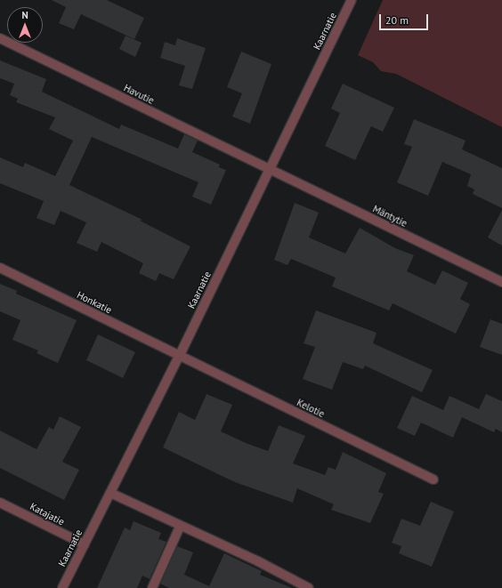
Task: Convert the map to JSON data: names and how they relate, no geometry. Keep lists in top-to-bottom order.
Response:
{
  "streets": {
    "street": [
      "Kaarnatie",
      "Havutie",
      "Mäntytie",
      "Honkatie",
      "Kelotie",
      "Katajatie"
    ]
  },
  "crossings": [
    ["Kaarnatie", "Havutie"],
    ["Kaarnatie", "Mäntytie"],
    ["Kaarnatie", "Honkatie"],
    ["Kaarnatie", "Kelotie"],
    ["Kaarnatie", "Katajatie"],
    ["Havutie", "Mäntytie"],
    ["Honkatie", "Kelotie"]
  ],
  "scale_bar": "20 m",
  "north": "top"
}
